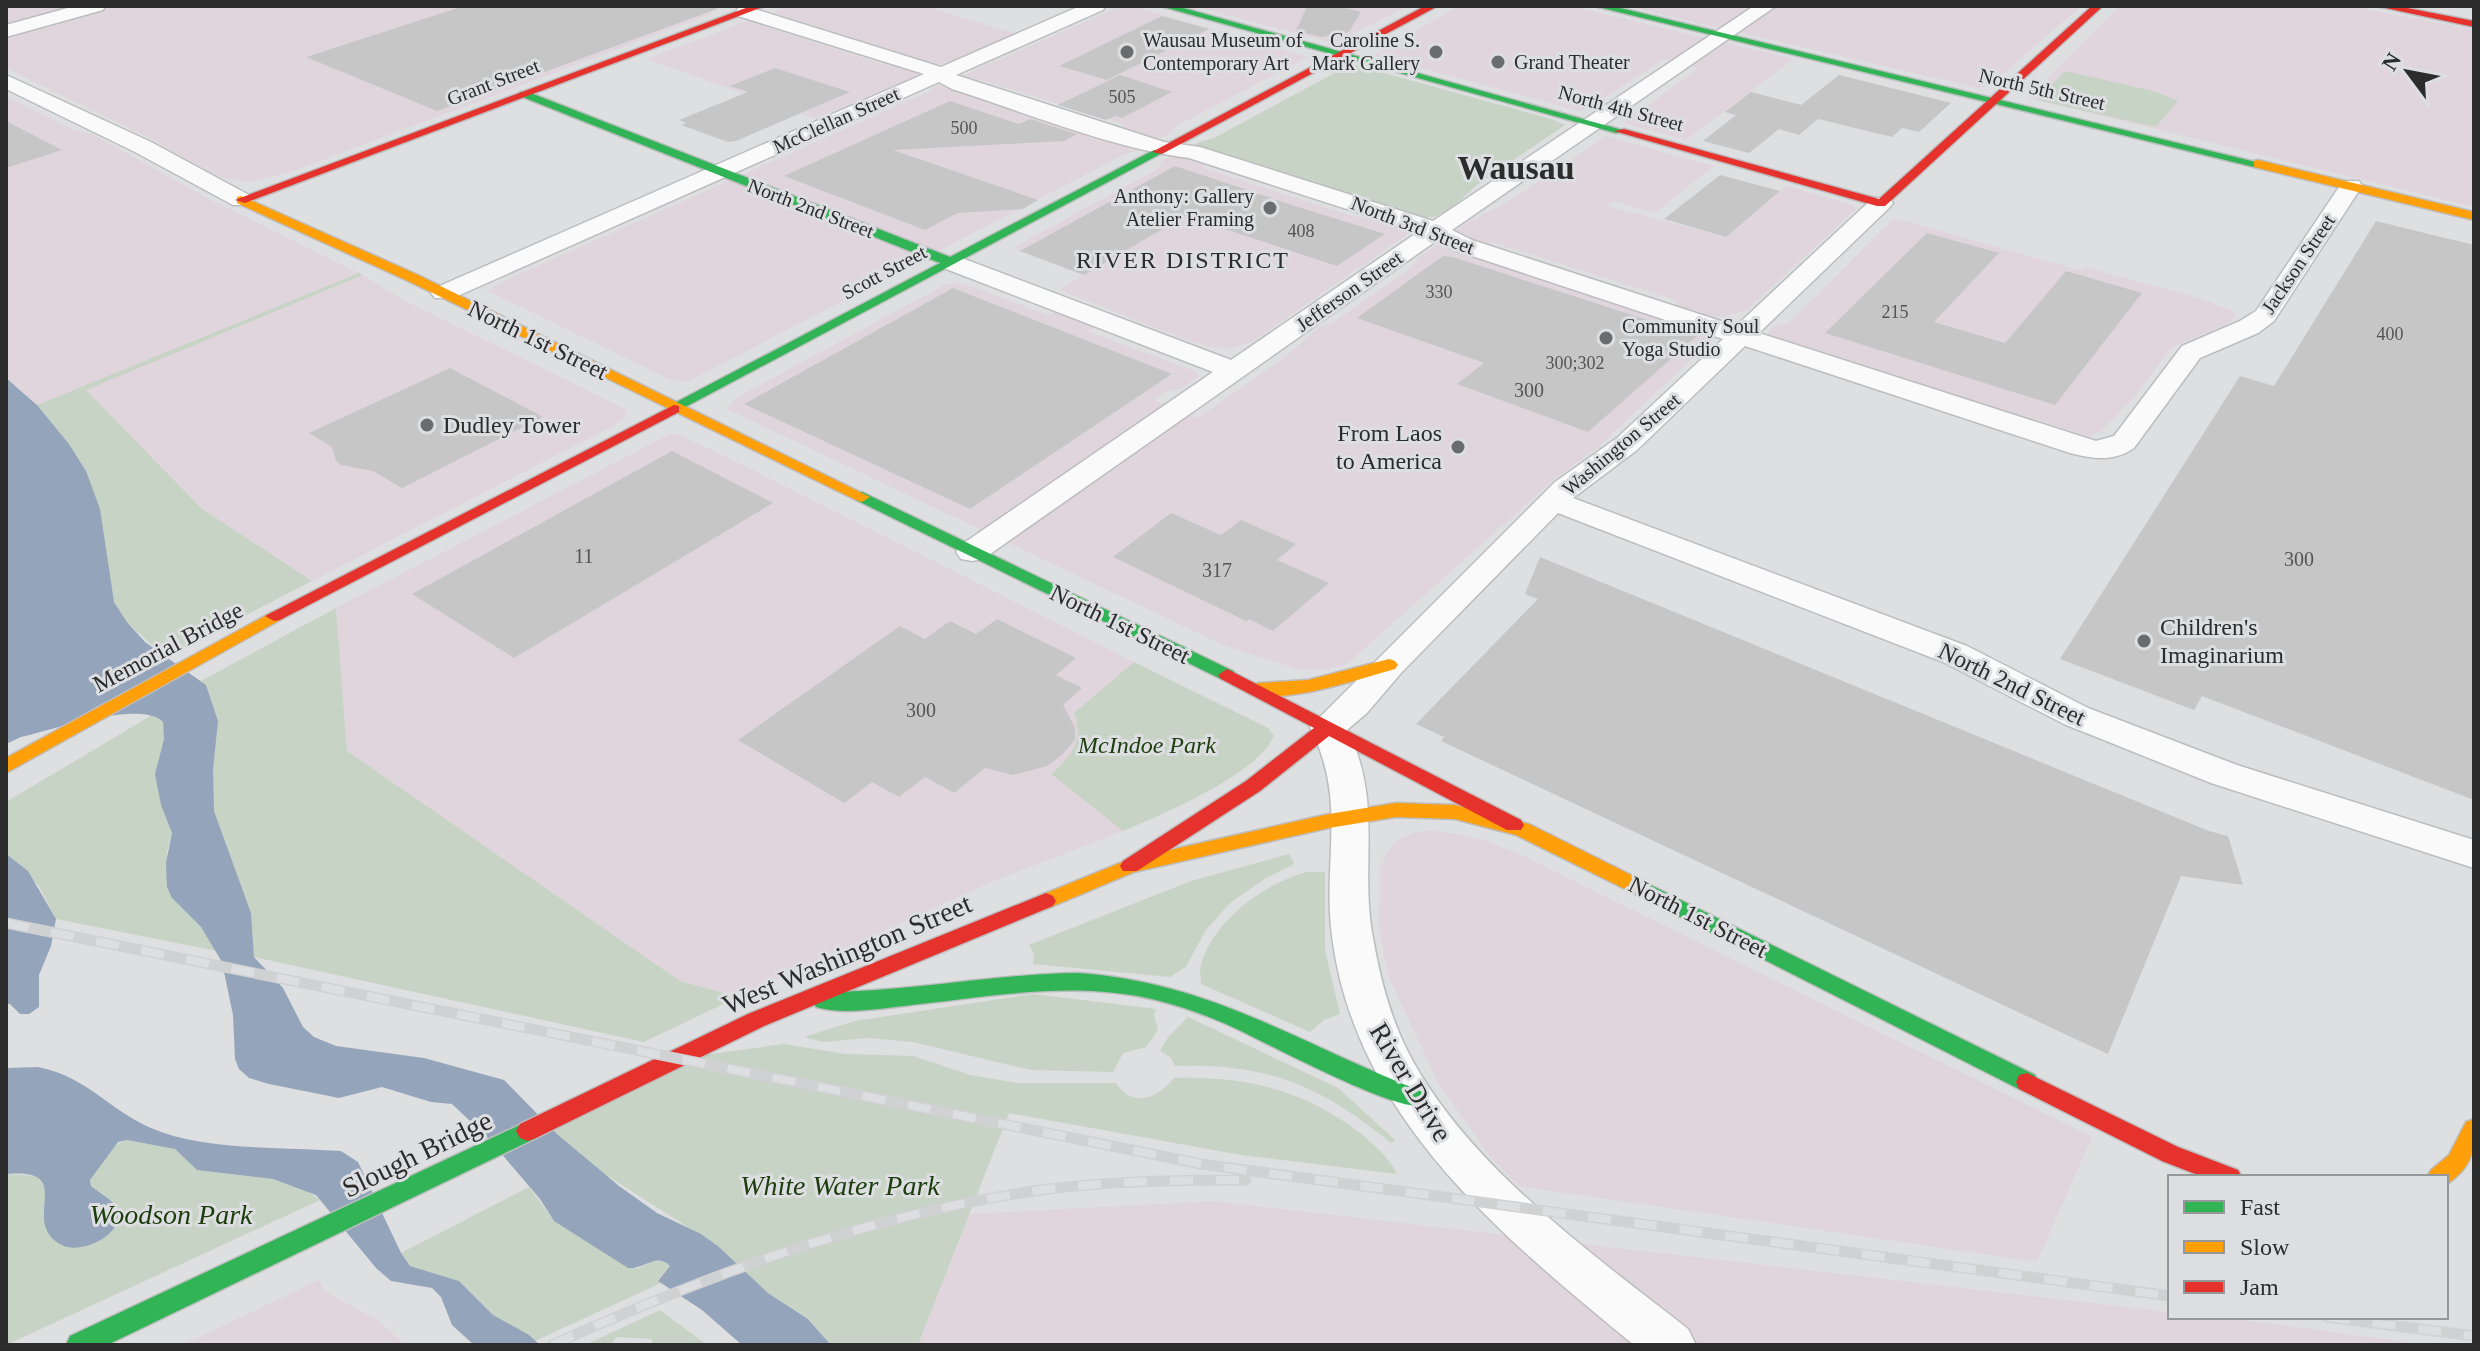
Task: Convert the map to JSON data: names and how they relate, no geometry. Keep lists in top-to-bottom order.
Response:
{
  "streets": {
    "main road": [
      "Grant Street",
      "North 5th Street",
      "North 4th Street",
      "North 2nd Street",
      "Scott Street",
      "North 1st Street",
      "Washington Street",
      "Memorial Bridge",
      "West Washington Street",
      "Slough Bridge"
    ],
    "street": [
      "McClellan Street",
      "North 3rd Street",
      "Jackson Street",
      "Jefferson Street",
      "River Drive"
    ]
  },
  "crossings": [
    ["Grant Street", "North 2nd Street"],
    ["Grant Street", "North 3rd Street"],
    ["Grant Street", "North 1st Street"],
    ["North 5th Street", "Jackson Street"],
    ["North 5th Street", "Jefferson Street"],
    ["North 5th Street", "Washington Street"],
    ["North 4th Street", "Scott Street"],
    ["North 4th Street", "Jefferson Street"],
    ["North 4th Street", "Washington Street"],
    ["McClellan Street", "North 2nd Street"],
    ["McClellan Street", "North 3rd Street"],
    ["McClellan Street", "North 1st Street"],
    ["North 2nd Street", "Scott Street"],
    ["North 2nd Street", "Jefferson Street"],
    ["North 2nd Street", "Washington Street"],
    ["North 3rd Street", "Jackson Street"],
    ["North 3rd Street", "Scott Street"],
    ["North 3rd Street", "Jefferson Street"],
    ["North 3rd Street", "Washington Street"],
    ["Scott Street", "North 1st Street"],
    ["Scott Street", "Memorial Bridge"],
    ["Jefferson Street", "North 1st Street"],
    ["North 1st Street", "Washington Street"],
    ["North 1st Street", "West Washington Street"],
    ["North 1st Street", "River Drive"],
    ["Washington Street", "West Washington Street"],
    ["Washington Street", "River Drive"],
    ["West Washington Street", "River Drive"],
    ["West Washington Street", "Slough Bridge"]
  ],
  "districts": ["Wausau", "RIVER DISTRICT"],
  "parks": ["McIndoe Park", "White Water Park", "Woodson Park"],
  "places": [
    "Wausau Museum of Contemporary Art",
    "Caroline S. Mark Gallery",
    "Grand Theater",
    "Anthony: Gallery Atelier Framing",
    "Community Soul Yoga Studio",
    "Dudley Tower",
    "From Laos to America",
    "Children's Imaginarium"
  ],
  "house_numbers": [
    "505",
    "500",
    "408",
    "330",
    "215",
    "400",
    "300;302",
    "300",
    "11",
    "300",
    "317",
    "300"
  ],
  "legend": ["Fast", "Slow", "Jam"],
  "north": "top left"
}
